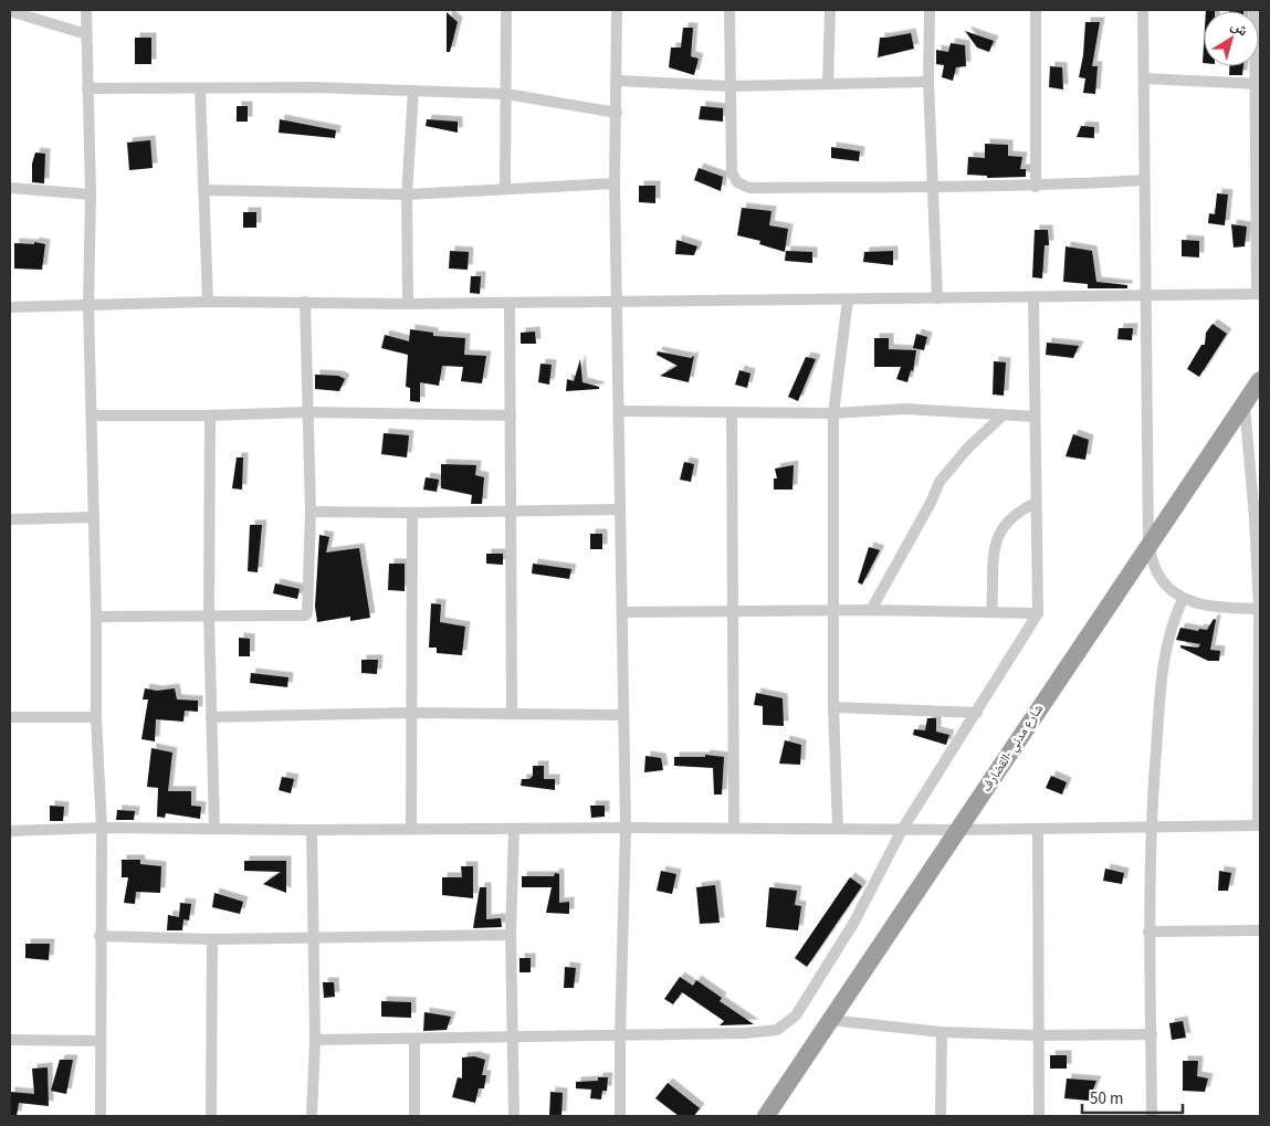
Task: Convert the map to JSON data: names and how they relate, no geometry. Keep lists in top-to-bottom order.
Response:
{
  "streets": {
    "highway": ["شارع مدني -القضارف"]
  },
  "scale_bar": "50 m",
  "north": "top right"
}
